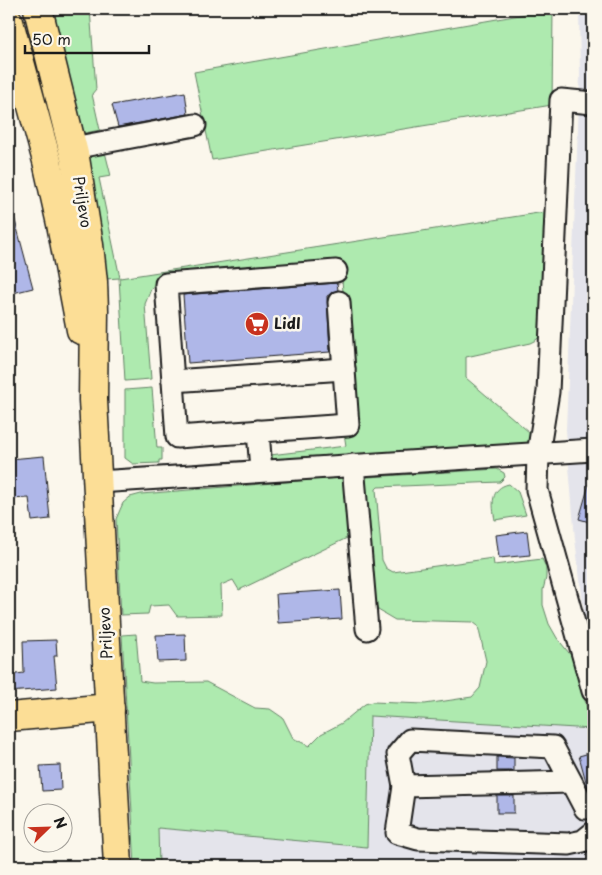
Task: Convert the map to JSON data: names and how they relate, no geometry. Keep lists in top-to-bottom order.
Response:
{
  "streets": {
    "main road": ["Priljevo"]
  },
  "places": {
    "supermarket": ["Lidl"]
  },
  "scale_bar": "50 m",
  "north": "top right"
}
